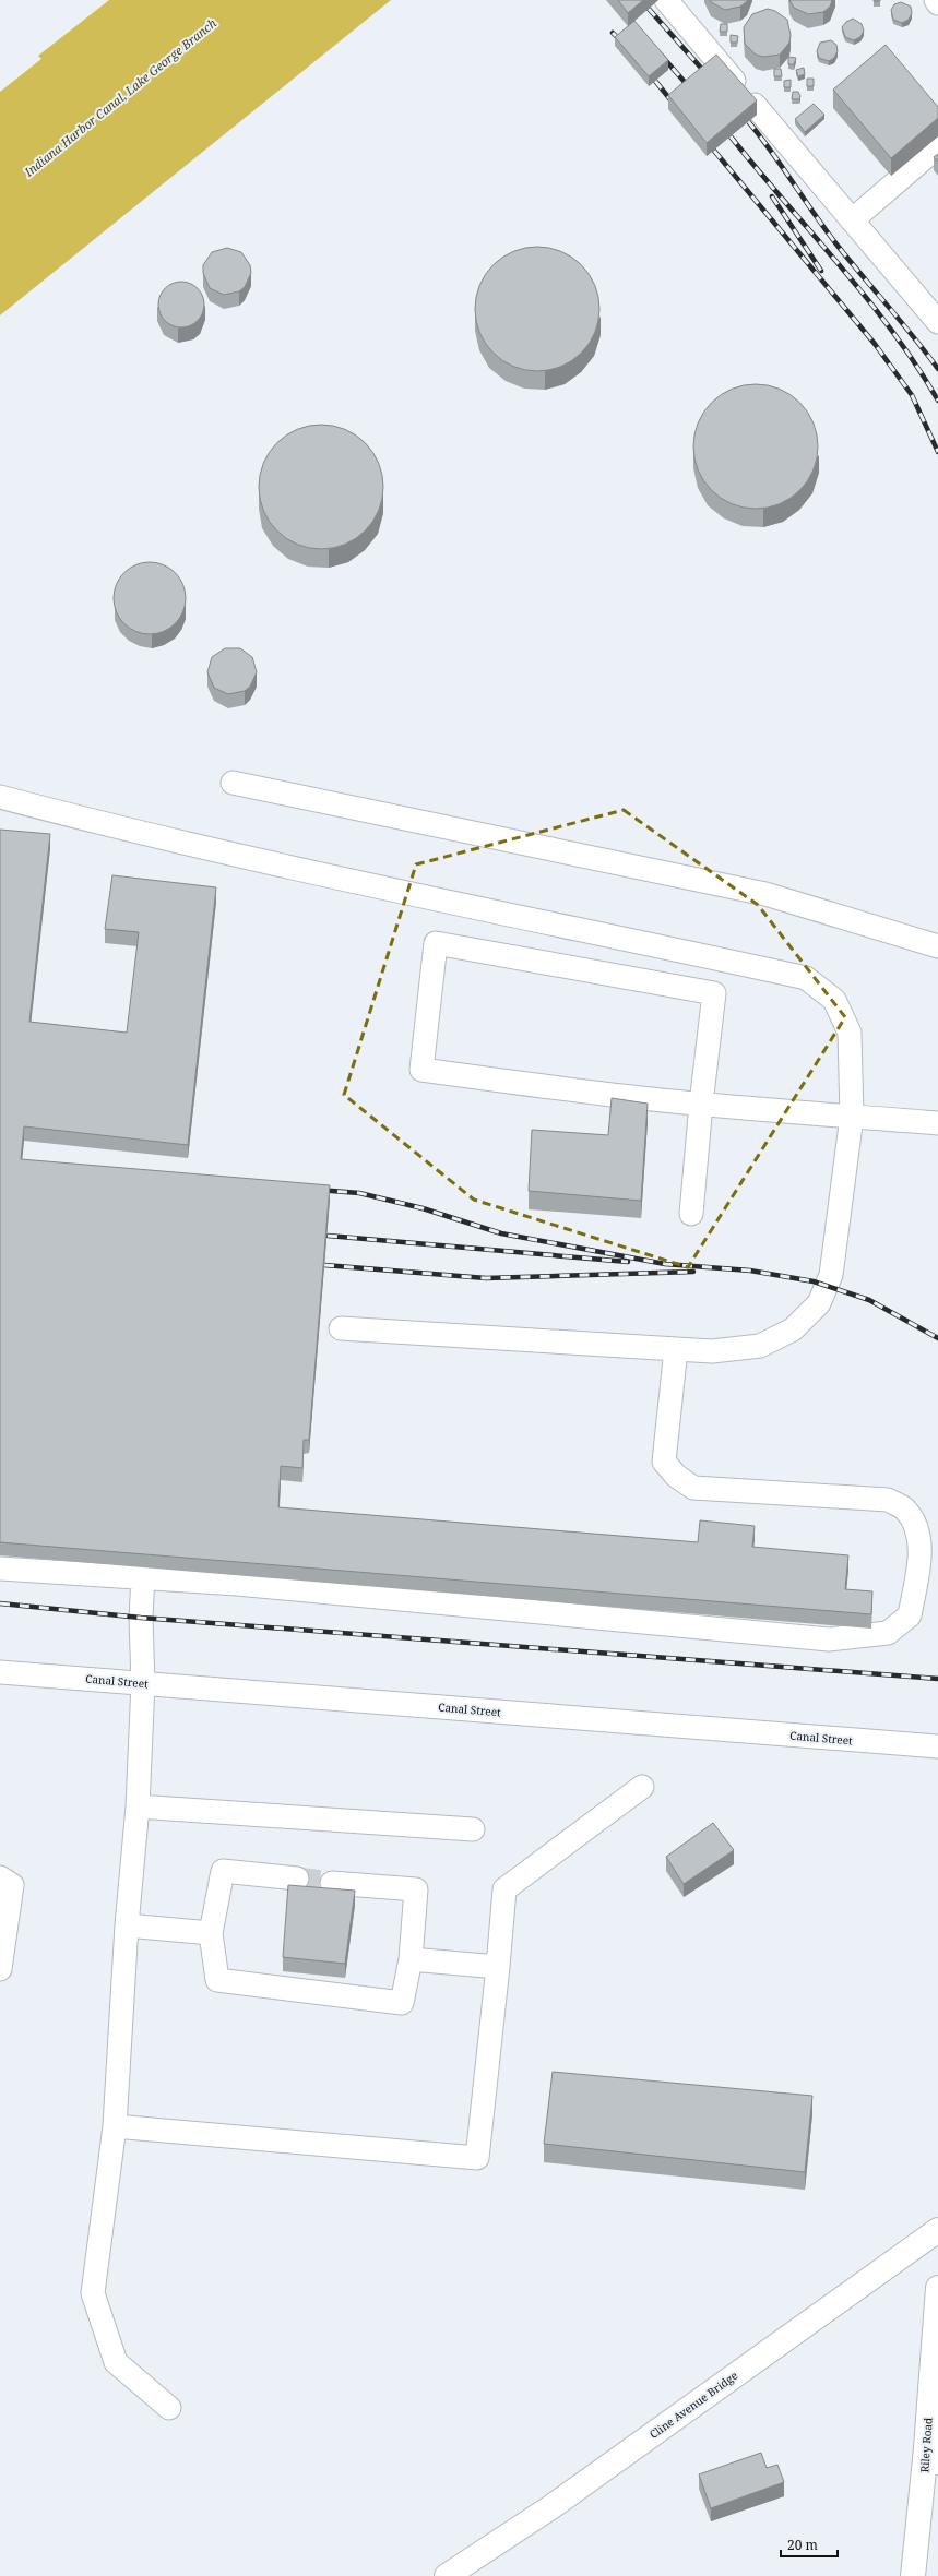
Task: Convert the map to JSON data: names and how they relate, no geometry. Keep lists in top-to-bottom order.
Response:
{
  "streets": {
    "main road": ["Cline Avenue Bridge", "Riley Road"],
    "street": ["Canal Street"]
  },
  "water": ["Indiana Harbor Canal, Lake George Branch"],
  "scale_bar": "20 m"
}
